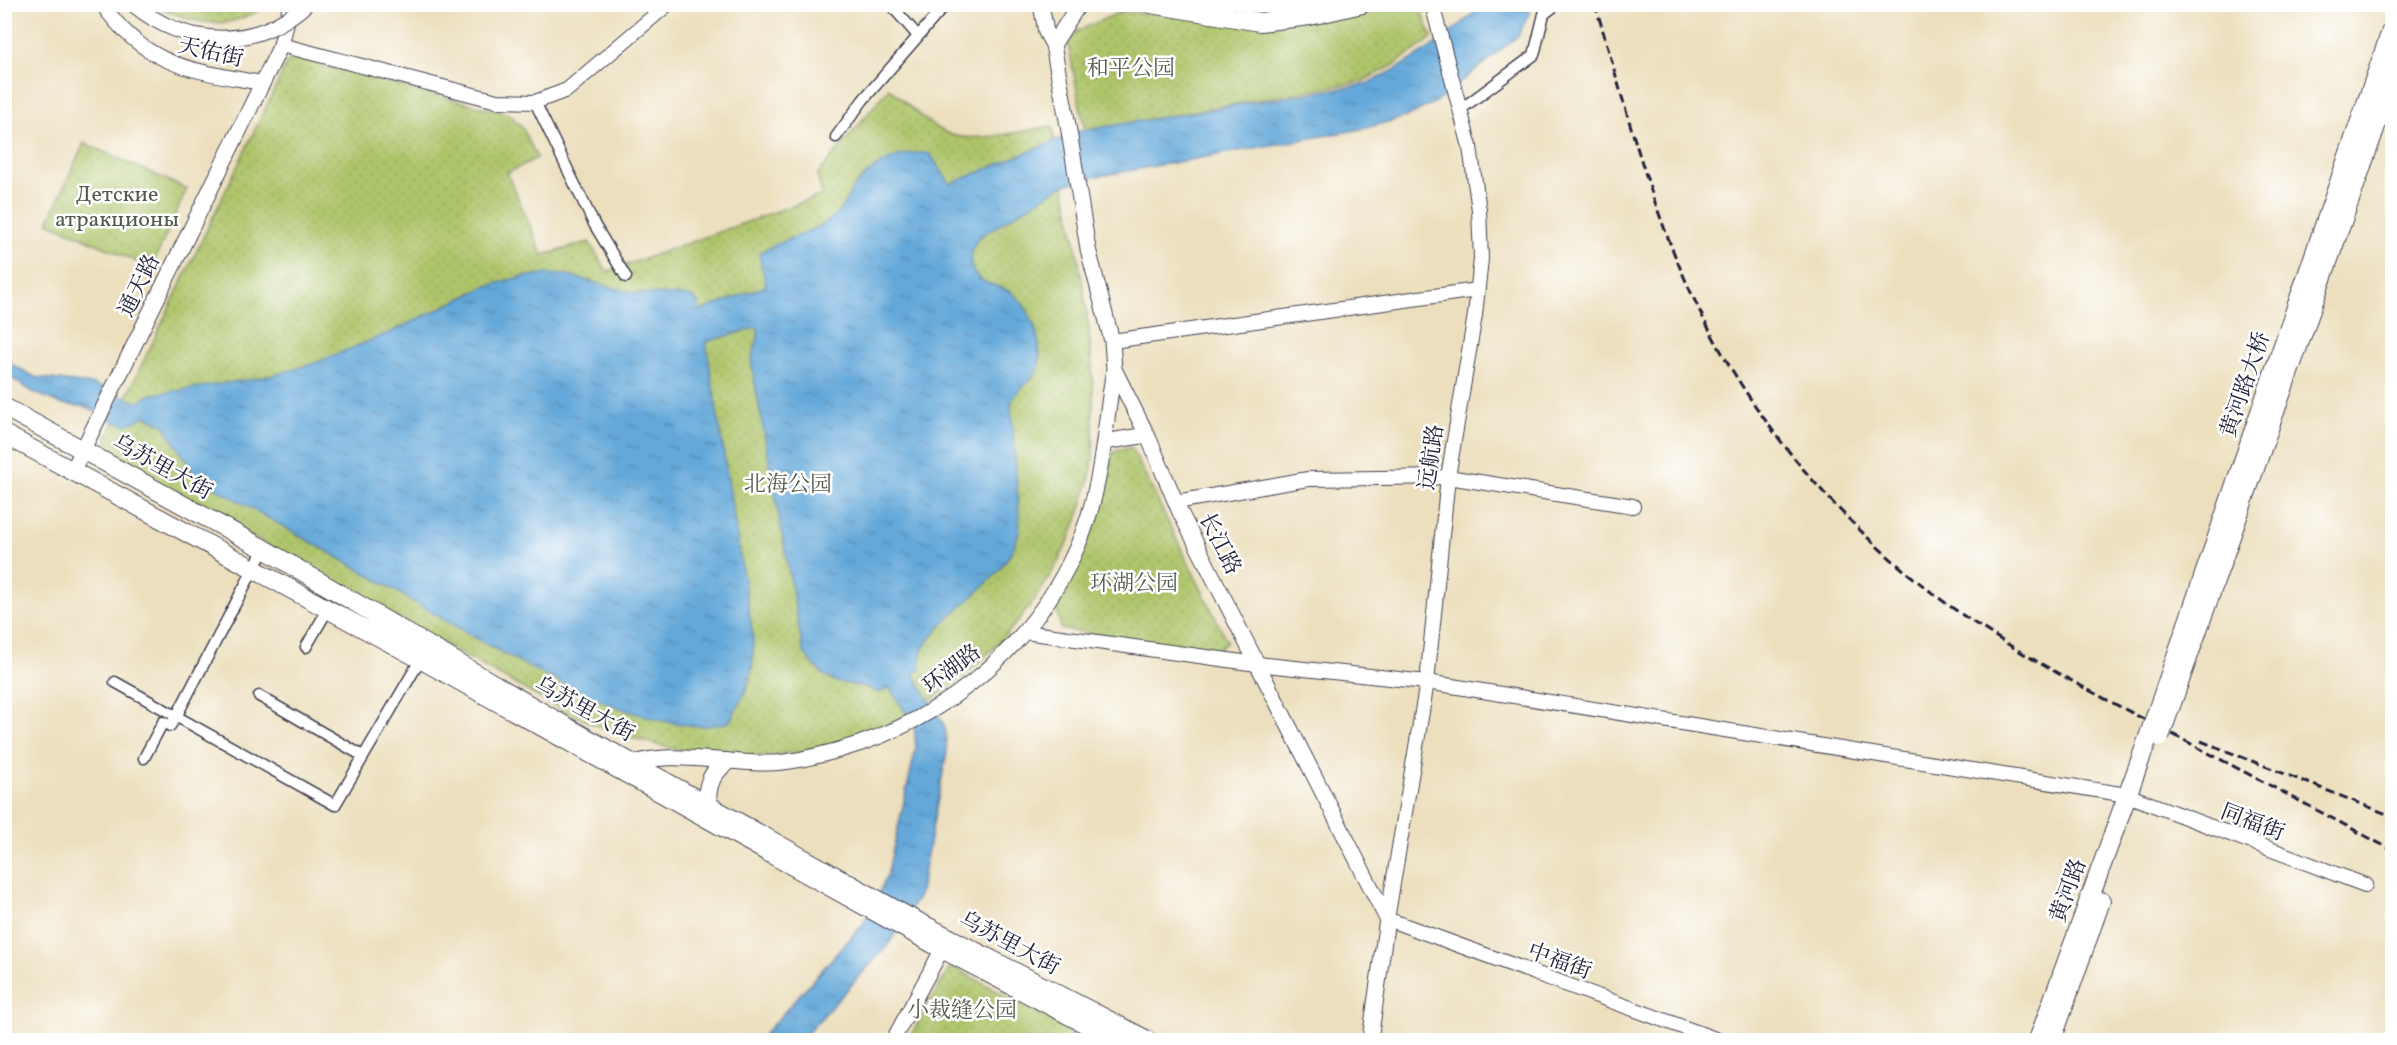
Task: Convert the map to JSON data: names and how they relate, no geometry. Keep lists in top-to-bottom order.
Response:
{
  "streets": {
    "main road": [
      "通天路",
      "黄河路大桥",
      "乌苏里大街",
      "长江路",
      "环湖路",
      "黄河路"
    ],
    "street": [
      "天佑街",
      "远航路",
      "同福街",
      "中福街"
    ]
  },
  "crossings": [
    ["天佑街", "通天路"],
    ["通天路", "乌苏里大街"],
    ["黄河路大桥", "黄河路"],
    ["远航路", "长江路"],
    ["远航路", "同福街"],
    ["远航路", "中福街"],
    ["乌苏里大街", "环湖路"],
    ["长江路", "环湖路"],
    ["长江路", "同福街"],
    ["长江路", "中福街"],
    ["环湖路", "同福街"],
    ["同福街", "黄河路"]
  ],
  "parks": [
    "和平公园",
    "Детские атракционы",
    "北海公园",
    "环湖公园",
    "小裁缝公园"
  ]
}
